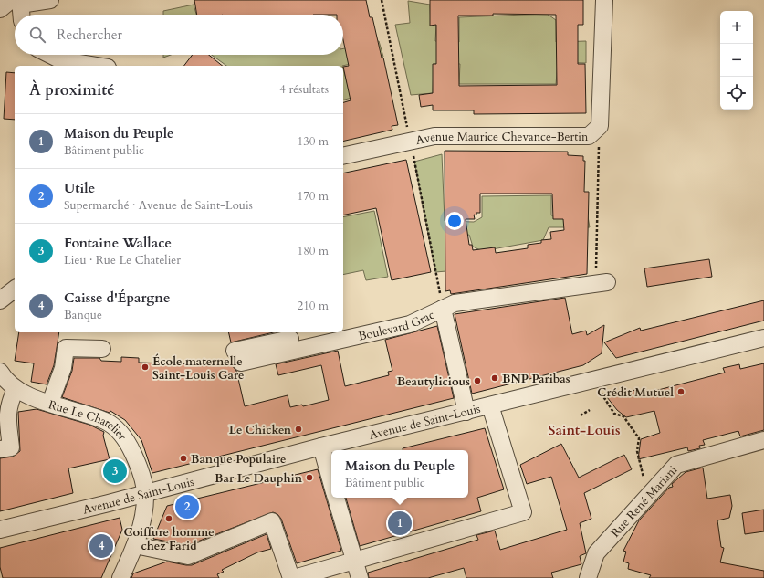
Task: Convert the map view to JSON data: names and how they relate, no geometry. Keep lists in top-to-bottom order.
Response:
{
  "streets": {
    "street": [
      "Avenue Maurice Chevance-Bertin",
      "Boulevard Grac",
      "Rue Le Chatelier",
      "Avenue de Saint-Louis",
      "Rue René Mariani"
    ]
  },
  "crossings": [
    ["Boulevard Grac", "Avenue de Saint-Louis"],
    ["Rue Le Chatelier", "Avenue de Saint-Louis"]
  ],
  "districts": ["Saint-Louis"],
  "places": [
    "École maternelle Saint-Louis Gare",
    "BNP Paribas",
    "Beautylicious",
    "Crédit Mutuel",
    "Le Chicken",
    "Banque Populaire",
    "Bar Le Dauphin",
    "Coiffure homme chez Farid"
  ],
  "page": {
    "map_buttons": ["+", "−"],
    "search": "Rechercher",
    "heading": ["À proximité", "4 résultats"],
    "list": [
      {
        "mark": "1",
        "name": "Maison du Peuple",
        "note": "Bâtiment public",
        "value": "130 m"
      },
      {
        "mark": "2",
        "name": "Utile",
        "note": "Supermarché · Avenue de Saint-Louis",
        "value": "170 m"
      },
      {
        "mark": "3",
        "name": "Fontaine Wallace",
        "note": "Lieu · Rue Le Chatelier",
        "value": "180 m"
      },
      {
        "mark": "4",
        "name": "Caisse d'Épargne",
        "note": "Banque",
        "value": "210 m"
      }
    ],
    "popup": ["Maison du Peuple", "Bâtiment public"],
    "pins": [
      "3",
      "2",
      "1",
      "4"
    ]
  }
}
